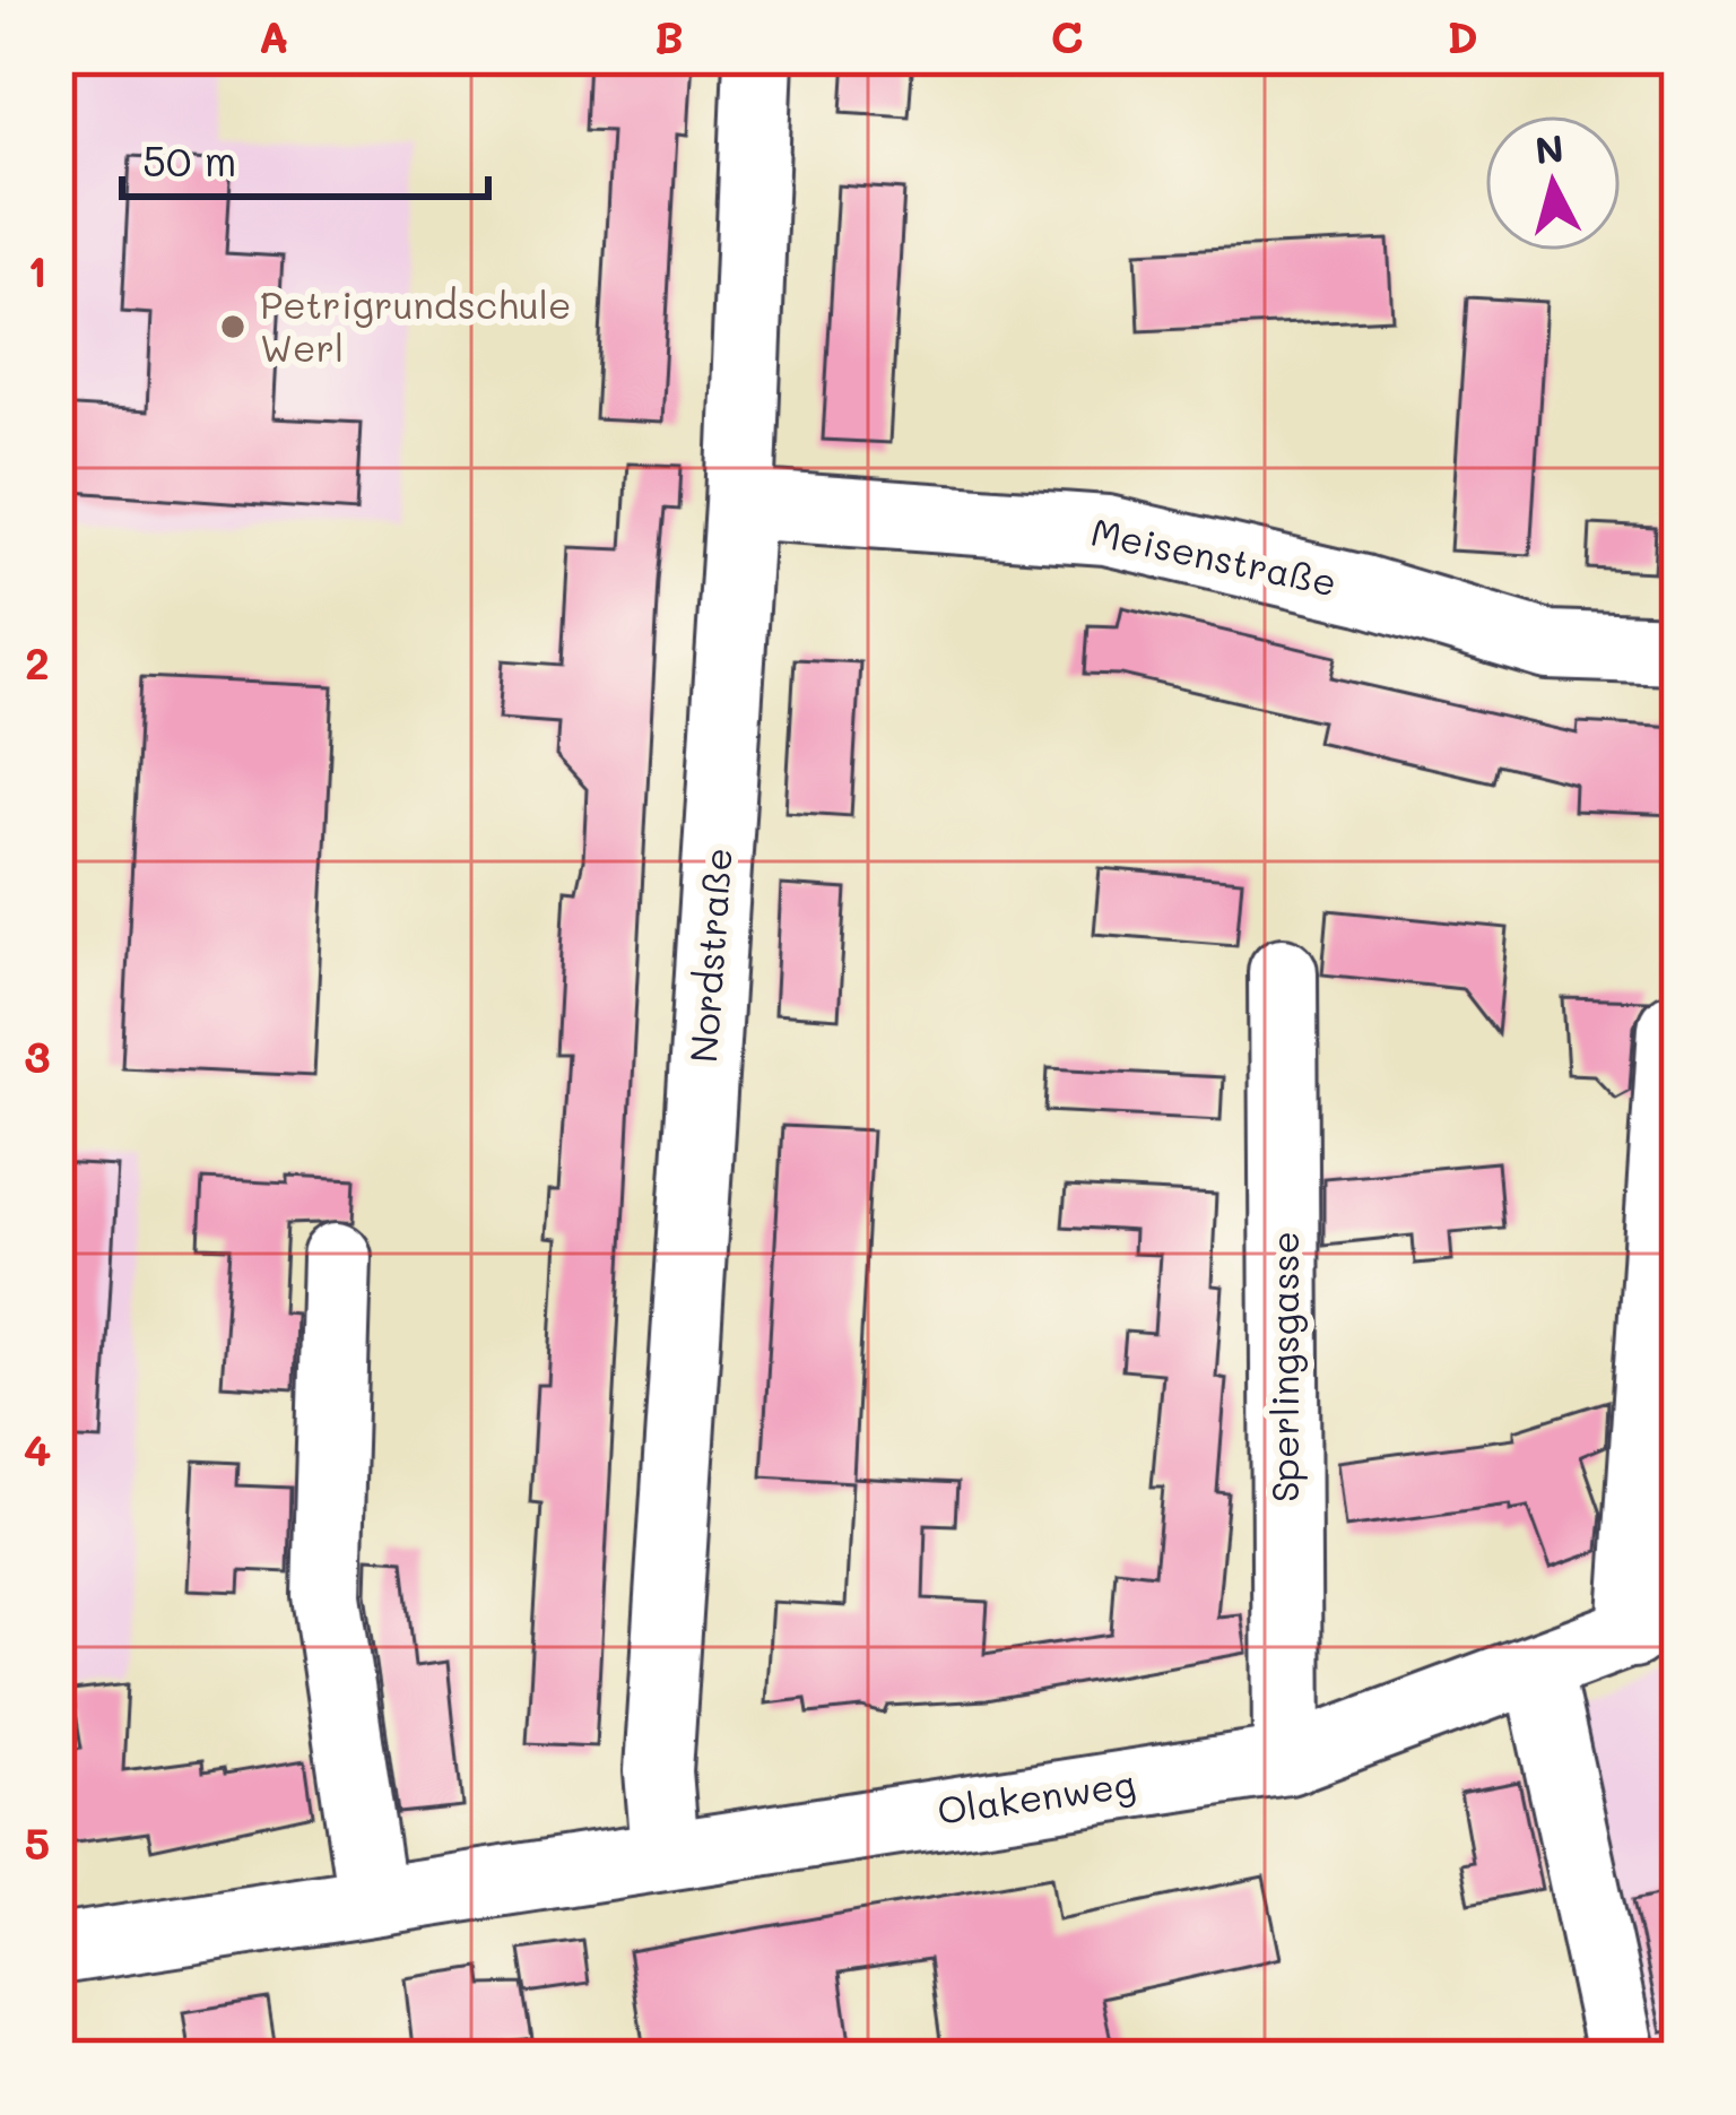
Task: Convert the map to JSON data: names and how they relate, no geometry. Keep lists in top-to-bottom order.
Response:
{
  "streets": {
    "street": [
      "Meisenstraße",
      "Nordstraße",
      "Sperlingsgasse",
      "Olakenweg"
    ]
  },
  "crossings": [
    ["Meisenstraße", "Nordstraße"],
    ["Nordstraße", "Olakenweg"],
    ["Sperlingsgasse", "Olakenweg"]
  ],
  "places": ["Petrigrundschule Werl"],
  "scale_bar": "50 m",
  "north": "top",
  "grid": {
    "columns": [
      "A",
      "B",
      "C",
      "D"
    ],
    "rows": [
      "1",
      "2",
      "3",
      "4",
      "5"
    ]
  }
}
